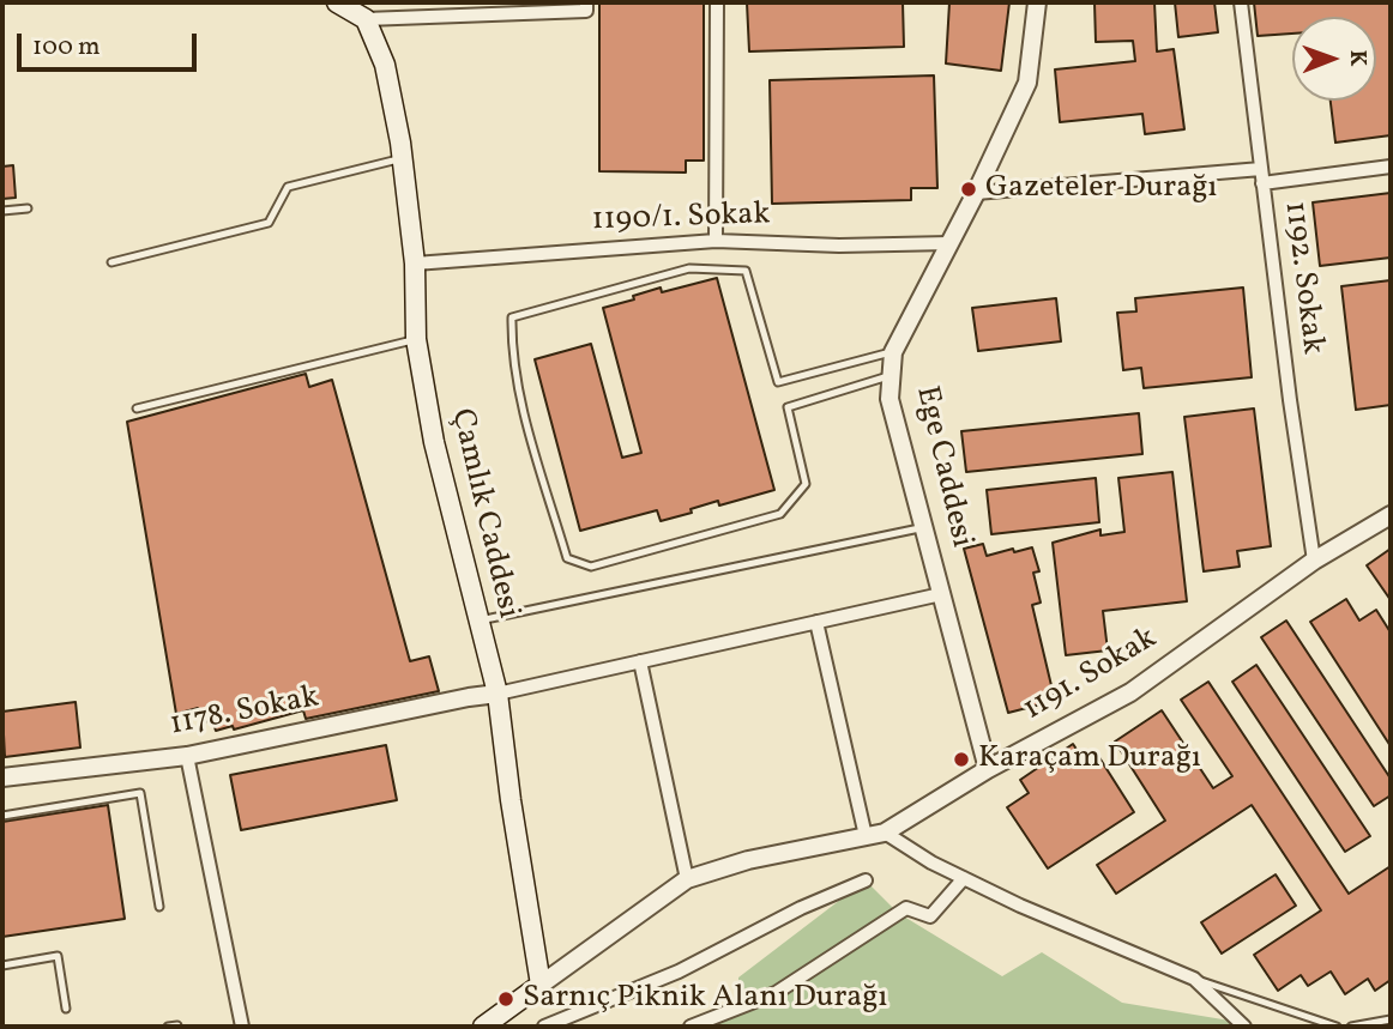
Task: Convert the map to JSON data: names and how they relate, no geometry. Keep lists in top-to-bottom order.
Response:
{
  "streets": {
    "main road": ["Çamlık Caddesi"],
    "street": [
      "1190/1. Sokak",
      "1192. Sokak",
      "Ege Caddesi",
      "1191. Sokak",
      "1178. Sokak"
    ]
  },
  "crossings": [
    ["1190/1. Sokak", "Ege Caddesi"],
    ["1190/1. Sokak", "Çamlık Caddesi"],
    ["1192. Sokak", "1191. Sokak"],
    ["Ege Caddesi", "1191. Sokak"],
    ["Çamlık Caddesi", "1191. Sokak"],
    ["Çamlık Caddesi", "1178. Sokak"]
  ],
  "places": ["Gazeteler Durağı", "Karaçam Durağı", "Sarnıç Piknik Alanı Durağı"],
  "scale_bar": "100 m",
  "north": "right"
}
